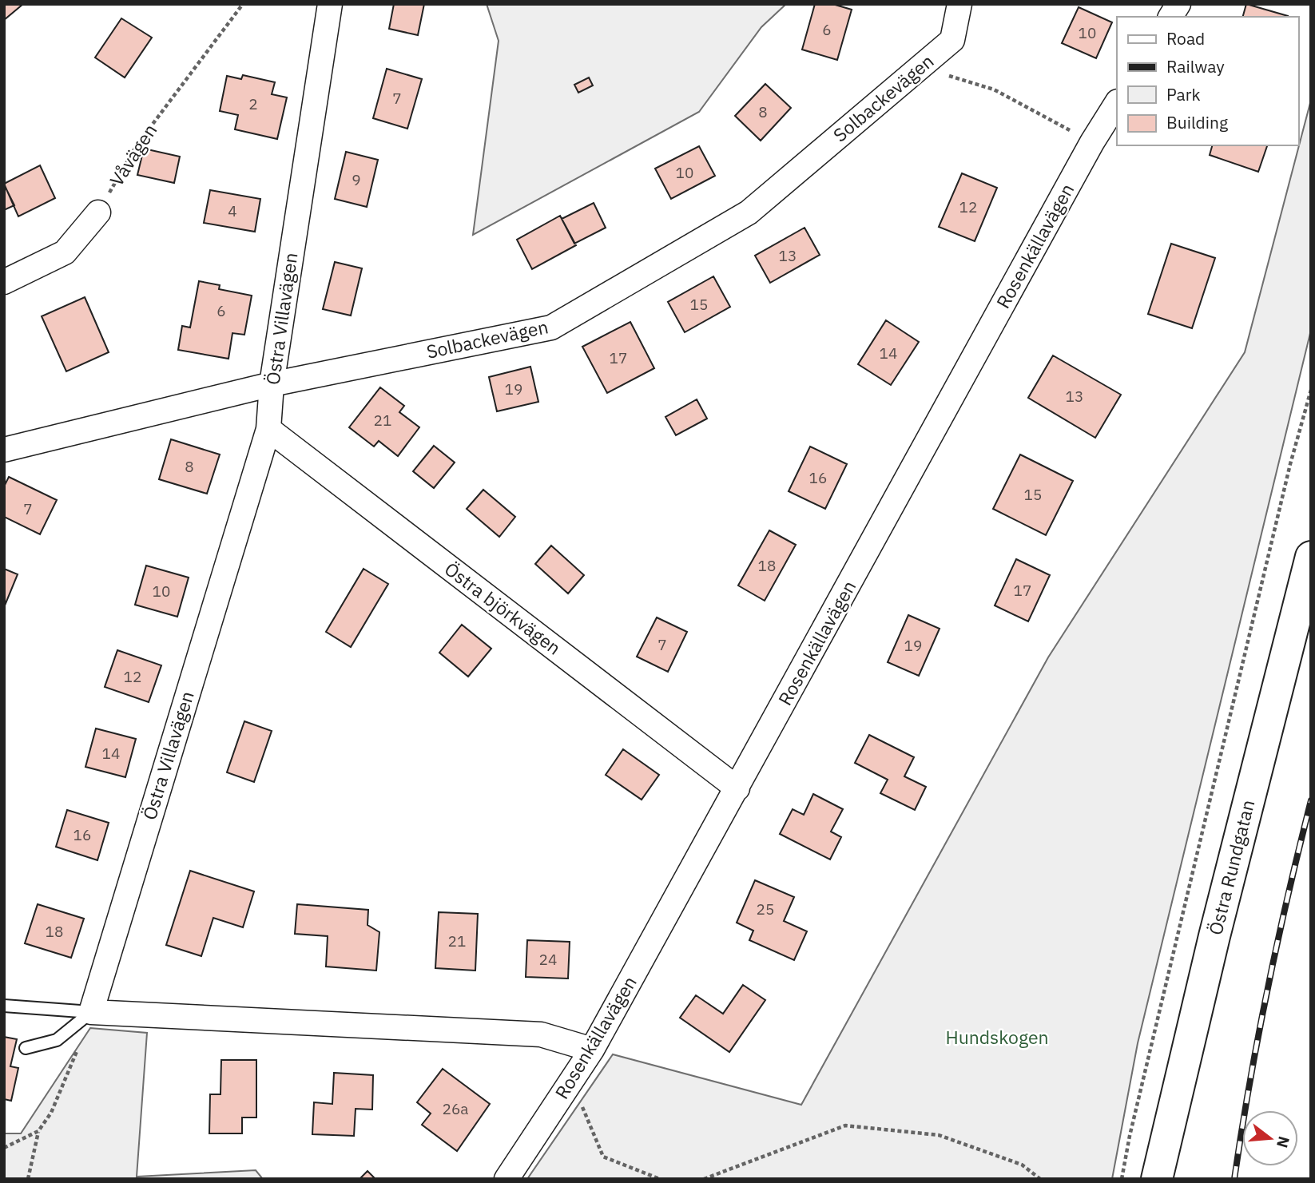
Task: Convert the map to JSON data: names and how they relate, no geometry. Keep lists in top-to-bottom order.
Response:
{
  "streets": {
    "main road": ["Östra Rundgatan"],
    "street": [
      "Solbackevägen",
      "Rosenkällavägen",
      "Östra Villavägen",
      "Östra björkvägen"
    ],
    "path": ["Våvägen"]
  },
  "crossings": [
    ["Solbackevägen", "Östra Villavägen"],
    ["Rosenkällavägen", "Östra björkvägen"],
    ["Östra Villavägen", "Östra björkvägen"]
  ],
  "parks": ["Hundskogen"],
  "house_numbers": [
    "6",
    "10",
    "7",
    "2",
    "8",
    "10",
    "9",
    "12",
    "4",
    "13",
    "15",
    "6",
    "14",
    "17",
    "19",
    "13",
    "21",
    "8",
    "16",
    "15",
    "7",
    "18",
    "17",
    "10",
    "7",
    "19",
    "12",
    "14",
    "16",
    "25",
    "18",
    "21",
    "24",
    "26a"
  ],
  "legend": [
    "Road",
    "Railway",
    "Park",
    "Building"
  ],
  "north": "right"
}
